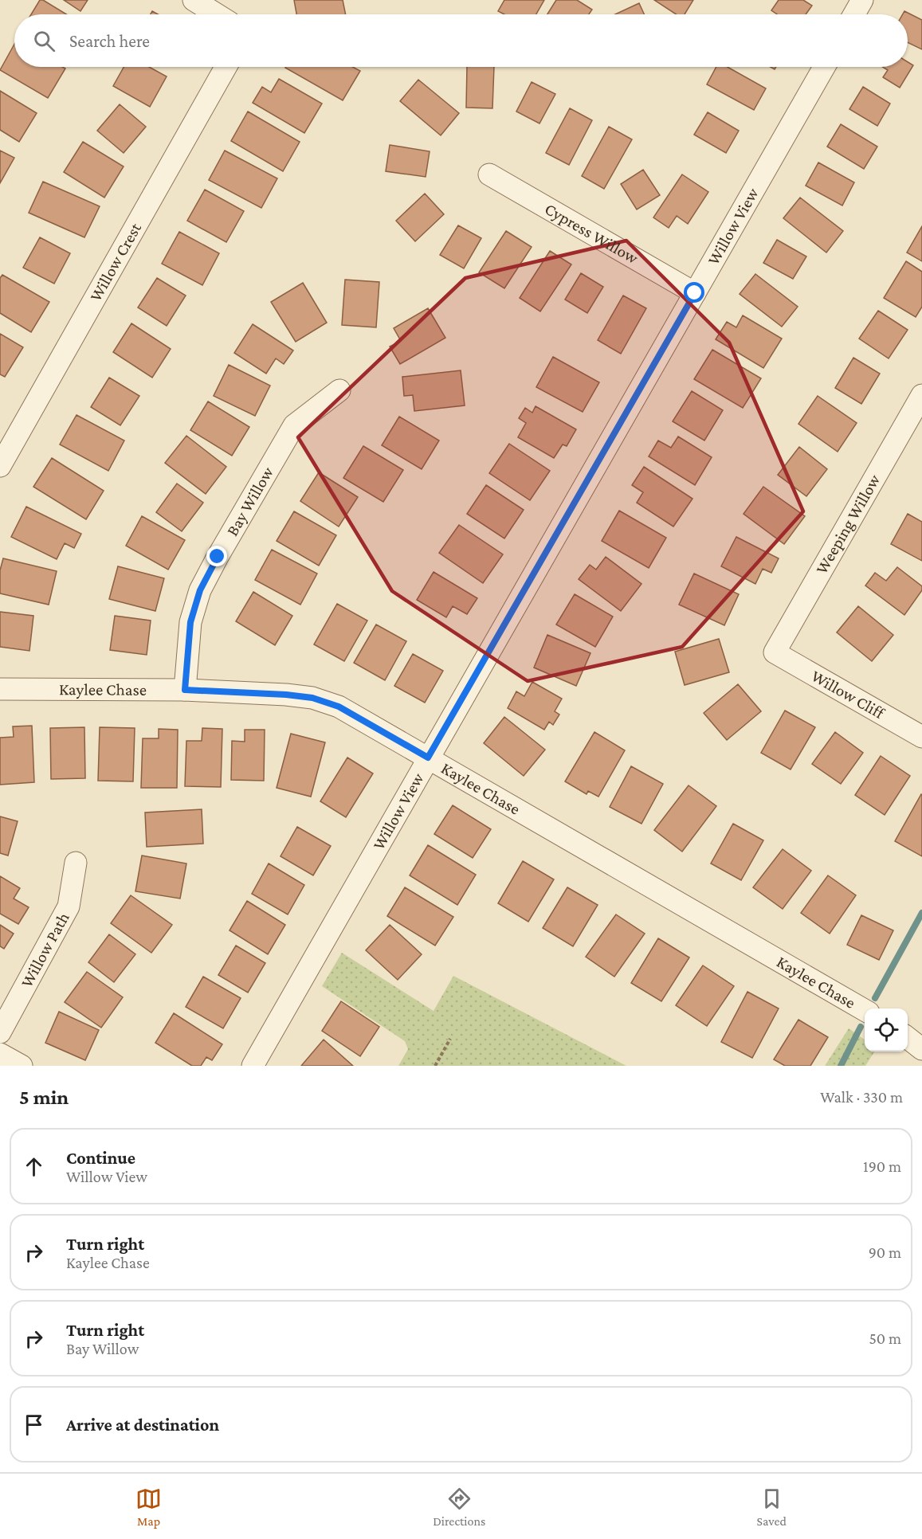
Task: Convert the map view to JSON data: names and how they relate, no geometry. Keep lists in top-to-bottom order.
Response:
{
  "streets": {
    "street": [
      "Willow View",
      "Cypress Willow",
      "Willow Crest",
      "Bay Willow",
      "Weeping Willow",
      "Kaylee Chase",
      "Willow Cliff",
      "Willow Path"
    ]
  },
  "crossings": [
    ["Willow View", "Cypress Willow"],
    ["Willow View", "Kaylee Chase"],
    ["Bay Willow", "Kaylee Chase"],
    ["Weeping Willow", "Willow Cliff"]
  ],
  "page": {
    "search": "Search here",
    "heading": ["5 min", "Walk · 330 m"],
    "list": [
      ["Continue", "Willow View", "190 m"],
      ["Turn right", "Kaylee Chase", "90 m"],
      ["Turn right", "Bay Willow", "50 m"],
      "Arrive at destination"
    ],
    "nav": ["Map", "Directions", "Saved"]
  }
}
